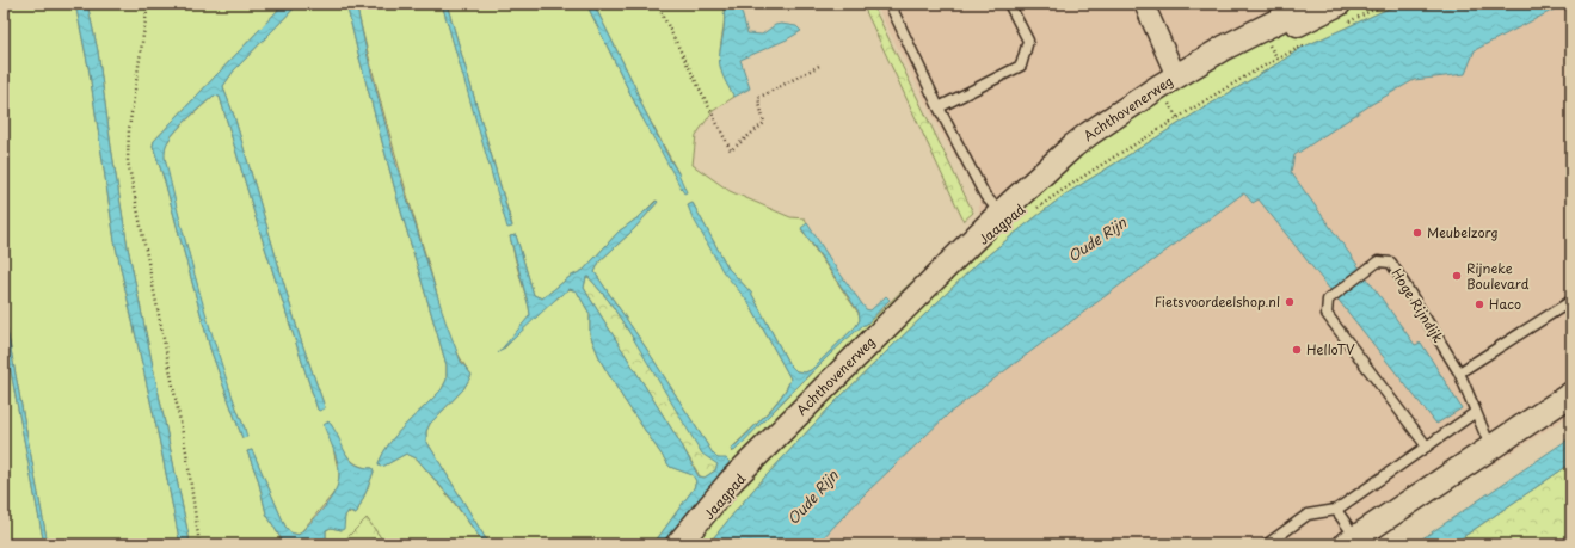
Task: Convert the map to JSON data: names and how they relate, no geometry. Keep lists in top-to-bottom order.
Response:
{
  "streets": {
    "street": ["Achthovenerweg"],
    "lane": ["Hoge Rijndijk"],
    "path": ["Jaagpad"]
  },
  "crossings": [
    ["Achthovenerweg", "Jaagpad"]
  ],
  "water": ["Oude Rijn"],
  "places": [
    "Meubelzorg",
    "Rijneke Boulevard",
    "Fietsvoordeelshop.nl",
    "Haco",
    "HelloTV"
  ]
}
